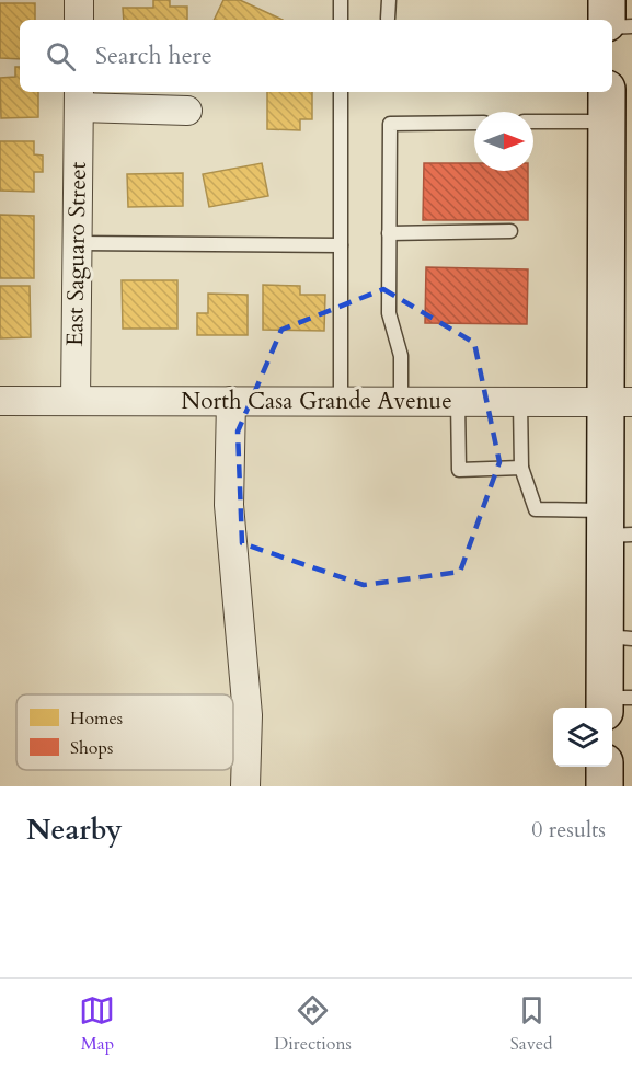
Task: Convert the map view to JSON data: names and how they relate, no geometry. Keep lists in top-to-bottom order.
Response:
{
  "streets": {
    "street": ["East Saguaro Street", "North Casa Grande Avenue"]
  },
  "crossings": [
    ["East Saguaro Street", "North Casa Grande Avenue"]
  ],
  "legend": ["Homes", "Shops"],
  "north": "right",
  "page": {
    "search": "Search here",
    "heading": ["Nearby", "0 results"],
    "nav": ["Map", "Directions", "Saved"]
  }
}
